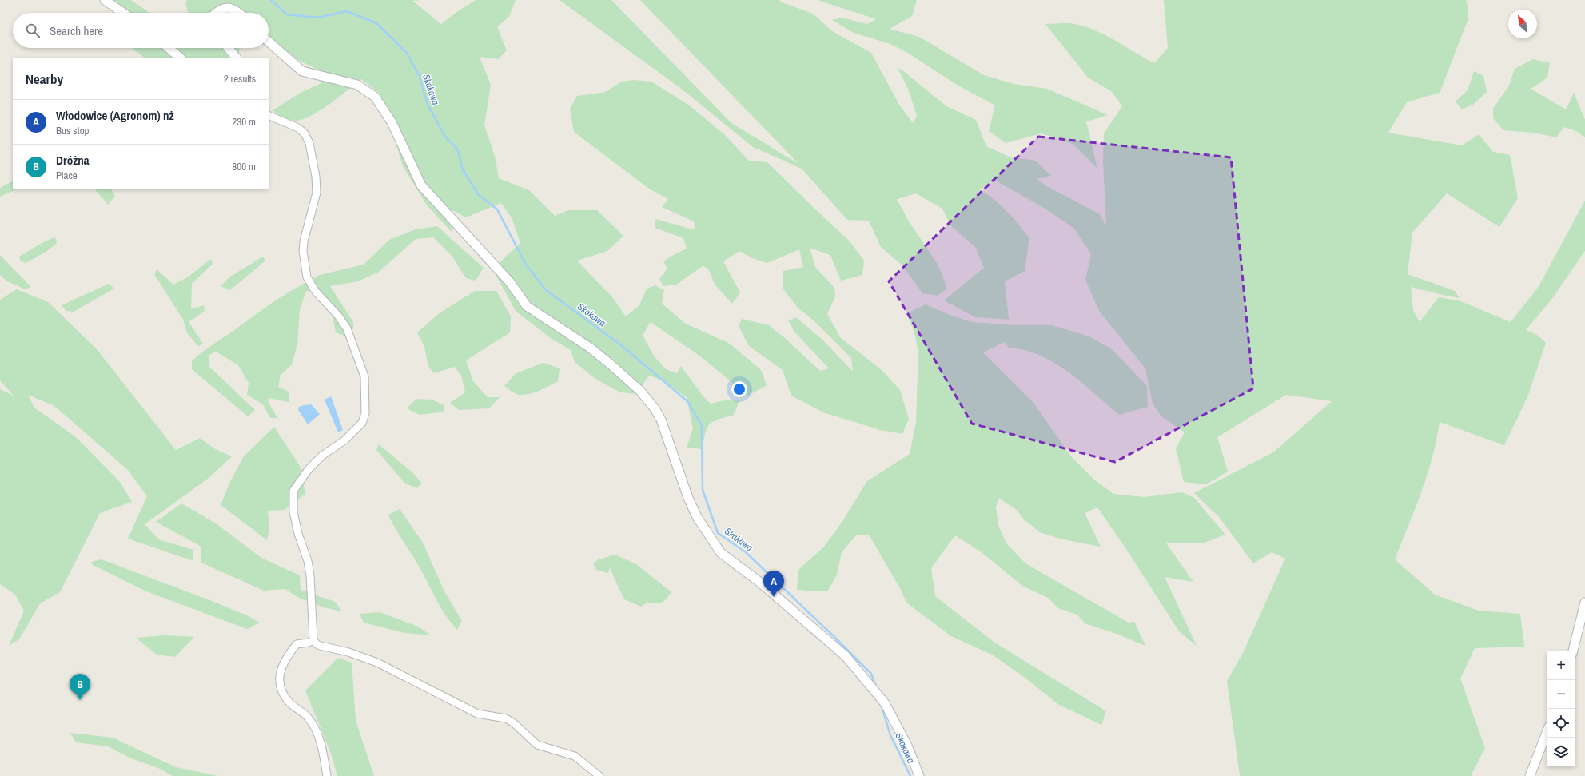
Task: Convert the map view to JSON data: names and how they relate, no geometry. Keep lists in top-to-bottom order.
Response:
{
  "water": ["Skakawa"],
  "north": "top left",
  "page": {
    "search": "Search here",
    "heading": ["Nearby", "2 results"],
    "list": [
      {
        "mark": "A",
        "name": "Włodowice (Agronom) nż",
        "note": "Bus stop",
        "value": "230 m"
      },
      {
        "mark": "B",
        "name": "Dróżna",
        "note": "Place",
        "value": "800 m"
      }
    ],
    "pins": ["A", "B"],
    "map_buttons": ["+", "−"]
  }
}
